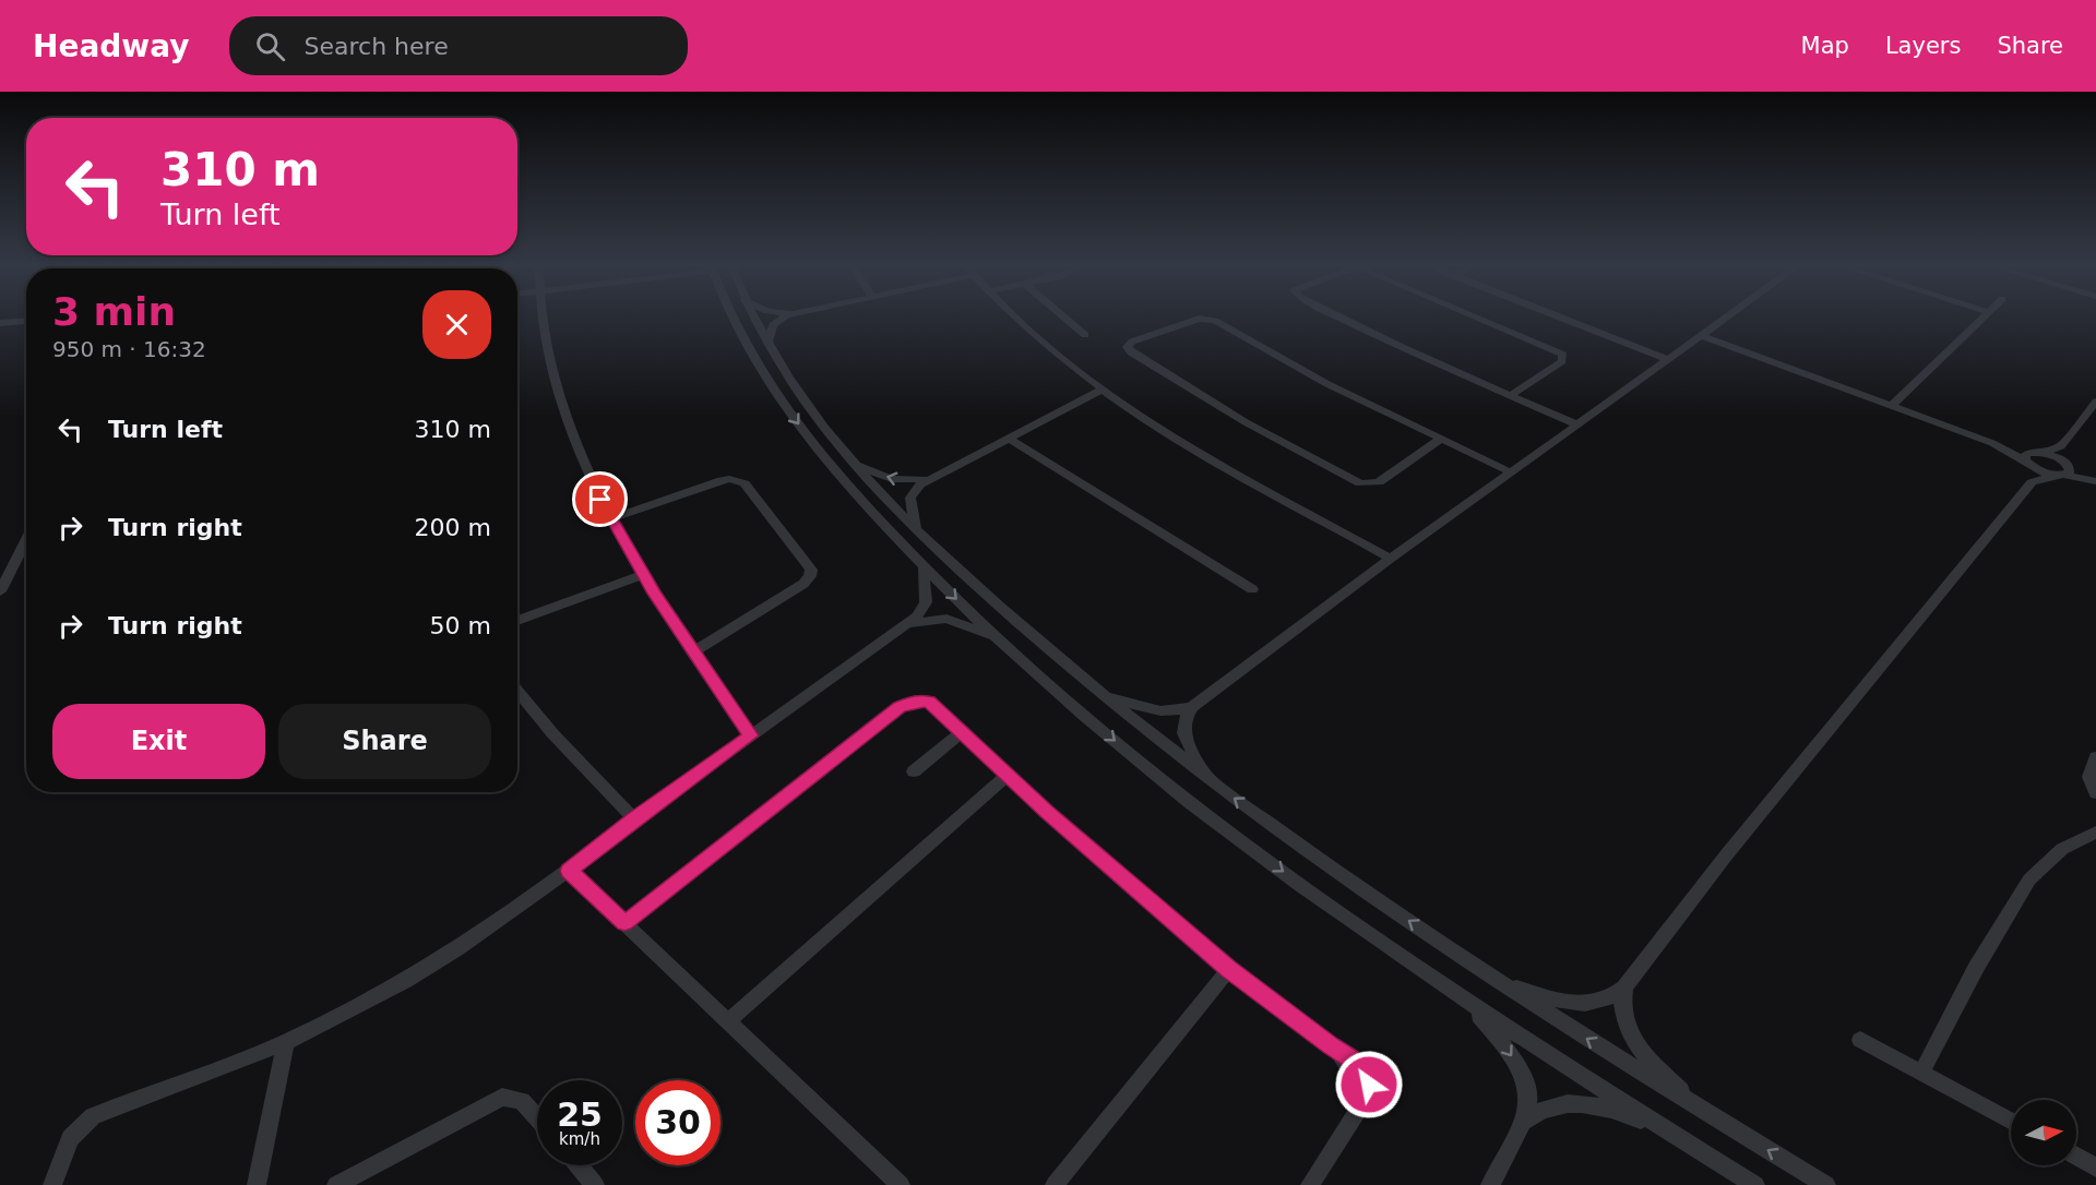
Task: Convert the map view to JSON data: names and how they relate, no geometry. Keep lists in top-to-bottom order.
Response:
{
  "north": "right",
  "page": {
    "header": "Headway",
    "search": "Search here",
    "nav": ["Map", "Layers", "Share"],
    "turn": ["310 m", "Turn left"],
    "heading": ["3 min", "950 m · 16:32"],
    "list": [
      {
        "name": "Turn left",
        "value": "310 m"
      },
      {
        "name": "Turn right",
        "value": "200 m"
      },
      {
        "name": "Turn right",
        "value": "50 m"
      }
    ],
    "buttons": ["Exit", "Share"],
    "speed": "25 km/h",
    "limit": "30"
  }
}
